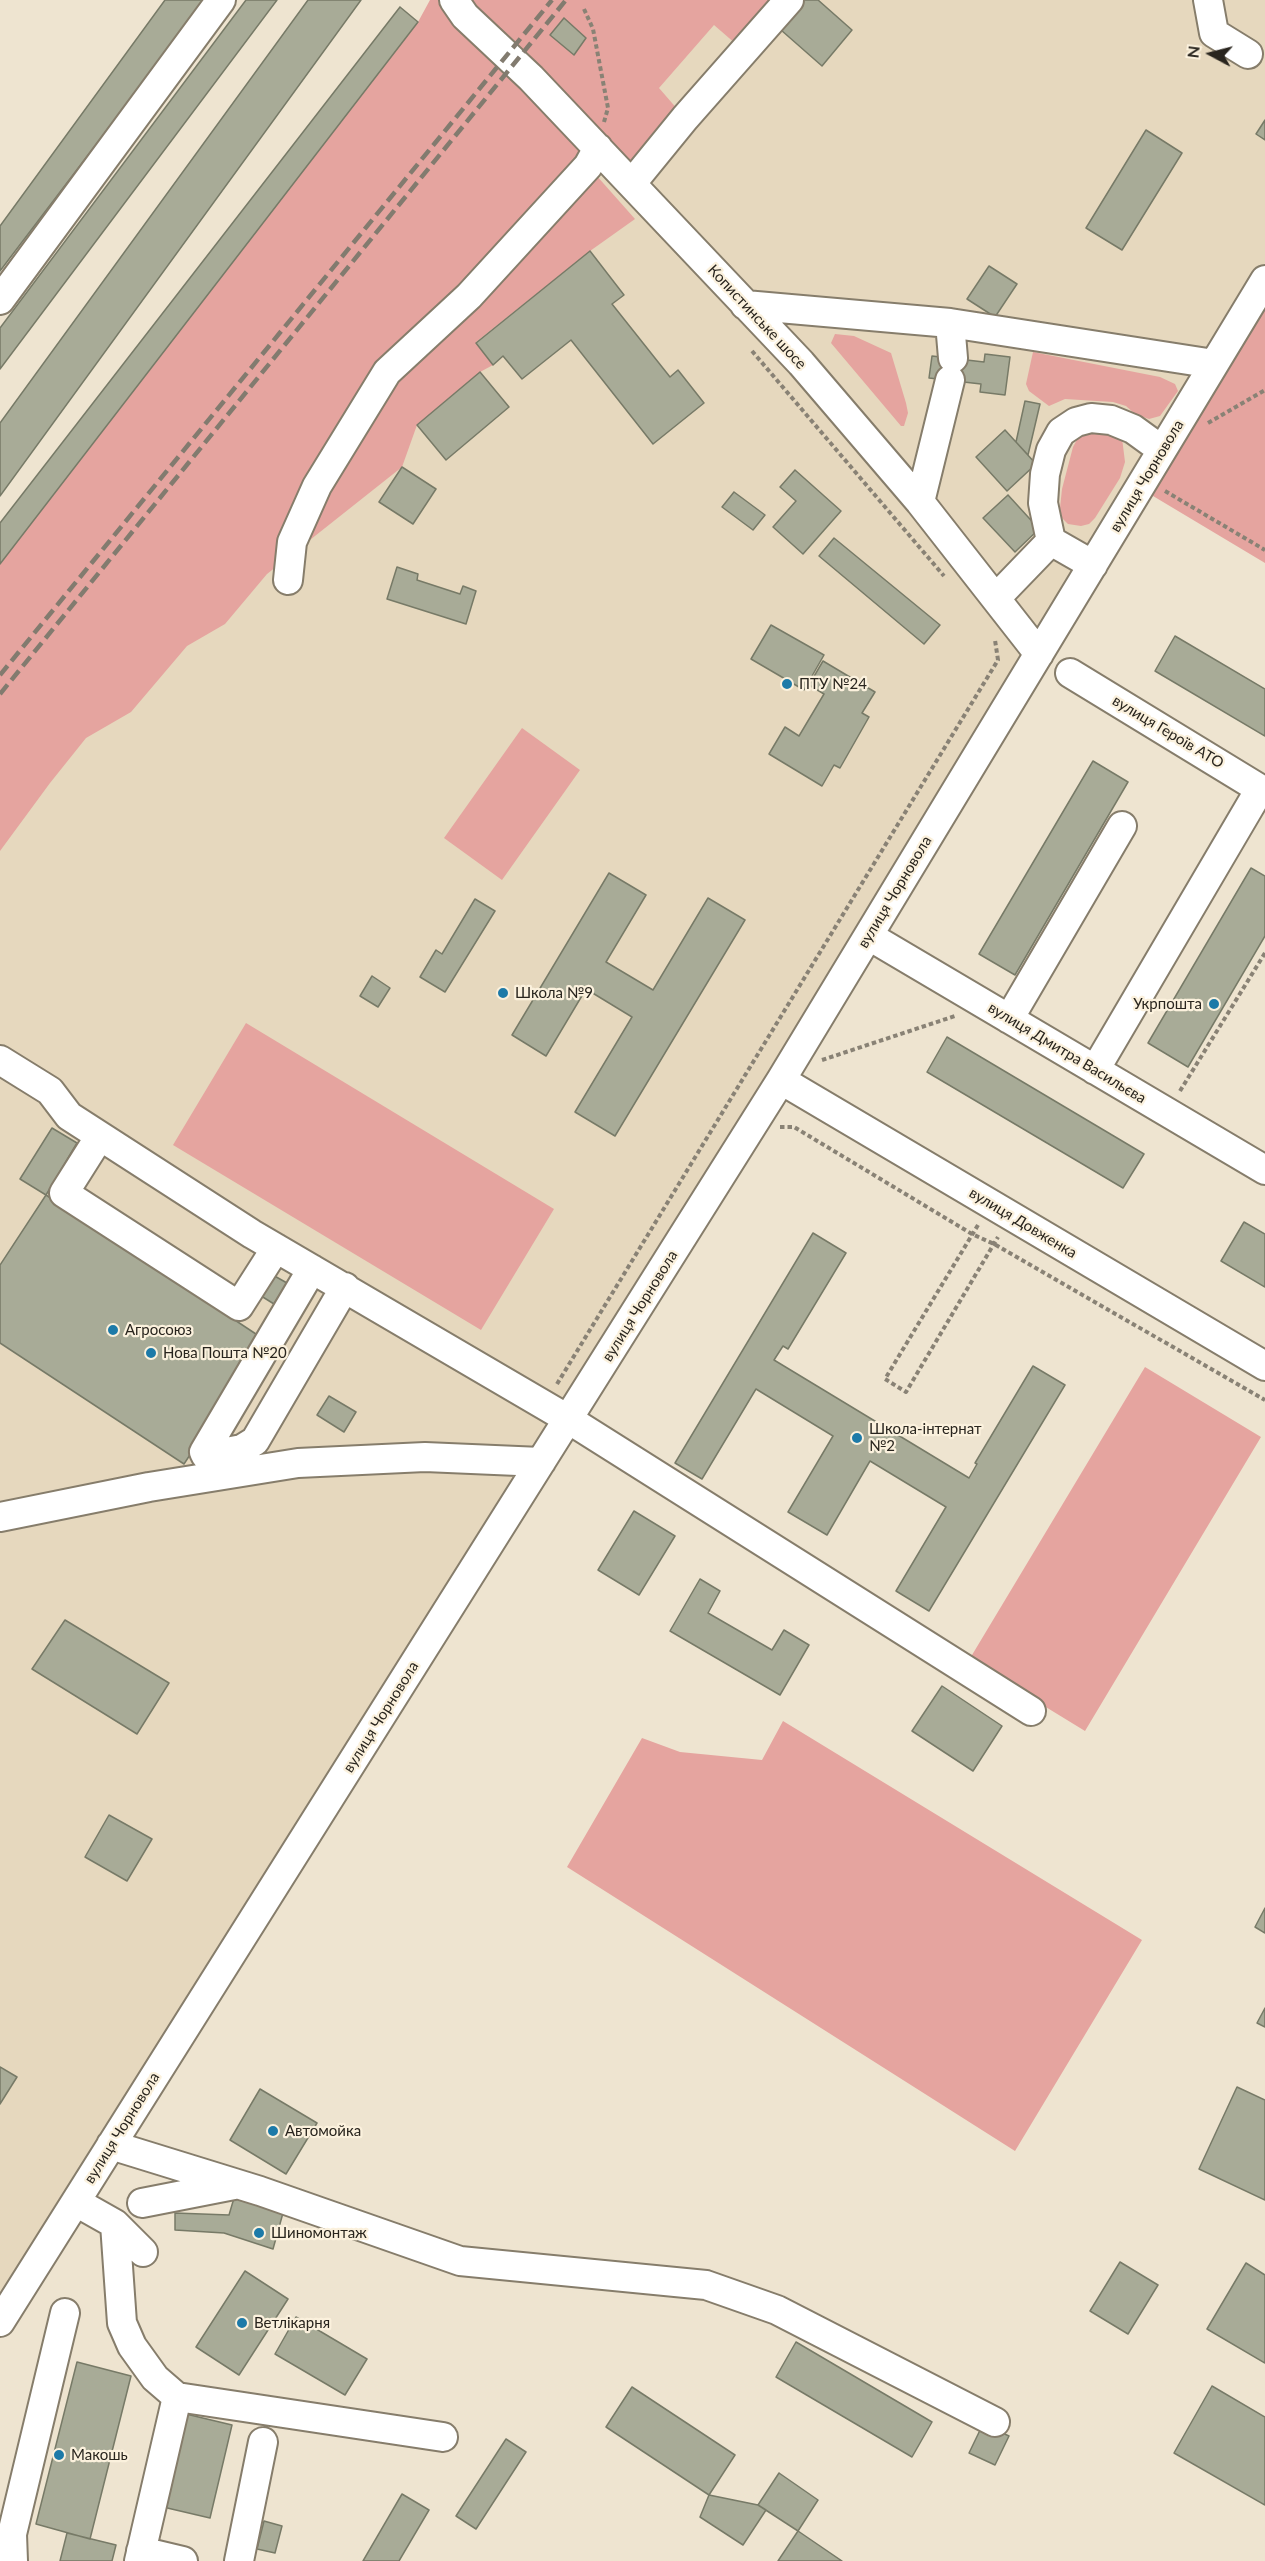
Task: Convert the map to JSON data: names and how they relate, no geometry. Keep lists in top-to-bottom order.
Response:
{
  "streets": {
    "street": [
      "Копистинське шосе",
      "вулиця Чорновола",
      "вулиця Героїв АТО",
      "вулиця Дмитра Васильєва",
      "вулиця Довженка"
    ]
  },
  "crossings": [
    ["Копистинське шосе", "вулиця Чорновола"],
    ["вулиця Чорновола", "вулиця Дмитра Васильєва"],
    ["вулиця Чорновола", "вулиця Довженка"]
  ],
  "places": [
    "ПТУ №24",
    "Школа №9",
    "Укрпошта",
    "Агросоюз",
    "Нова Пошта №20",
    "Школа-інтернат №2",
    "Автомойка",
    "Шиномонтаж",
    "Ветлікарня",
    "Макошь"
  ],
  "north": "left"
}
